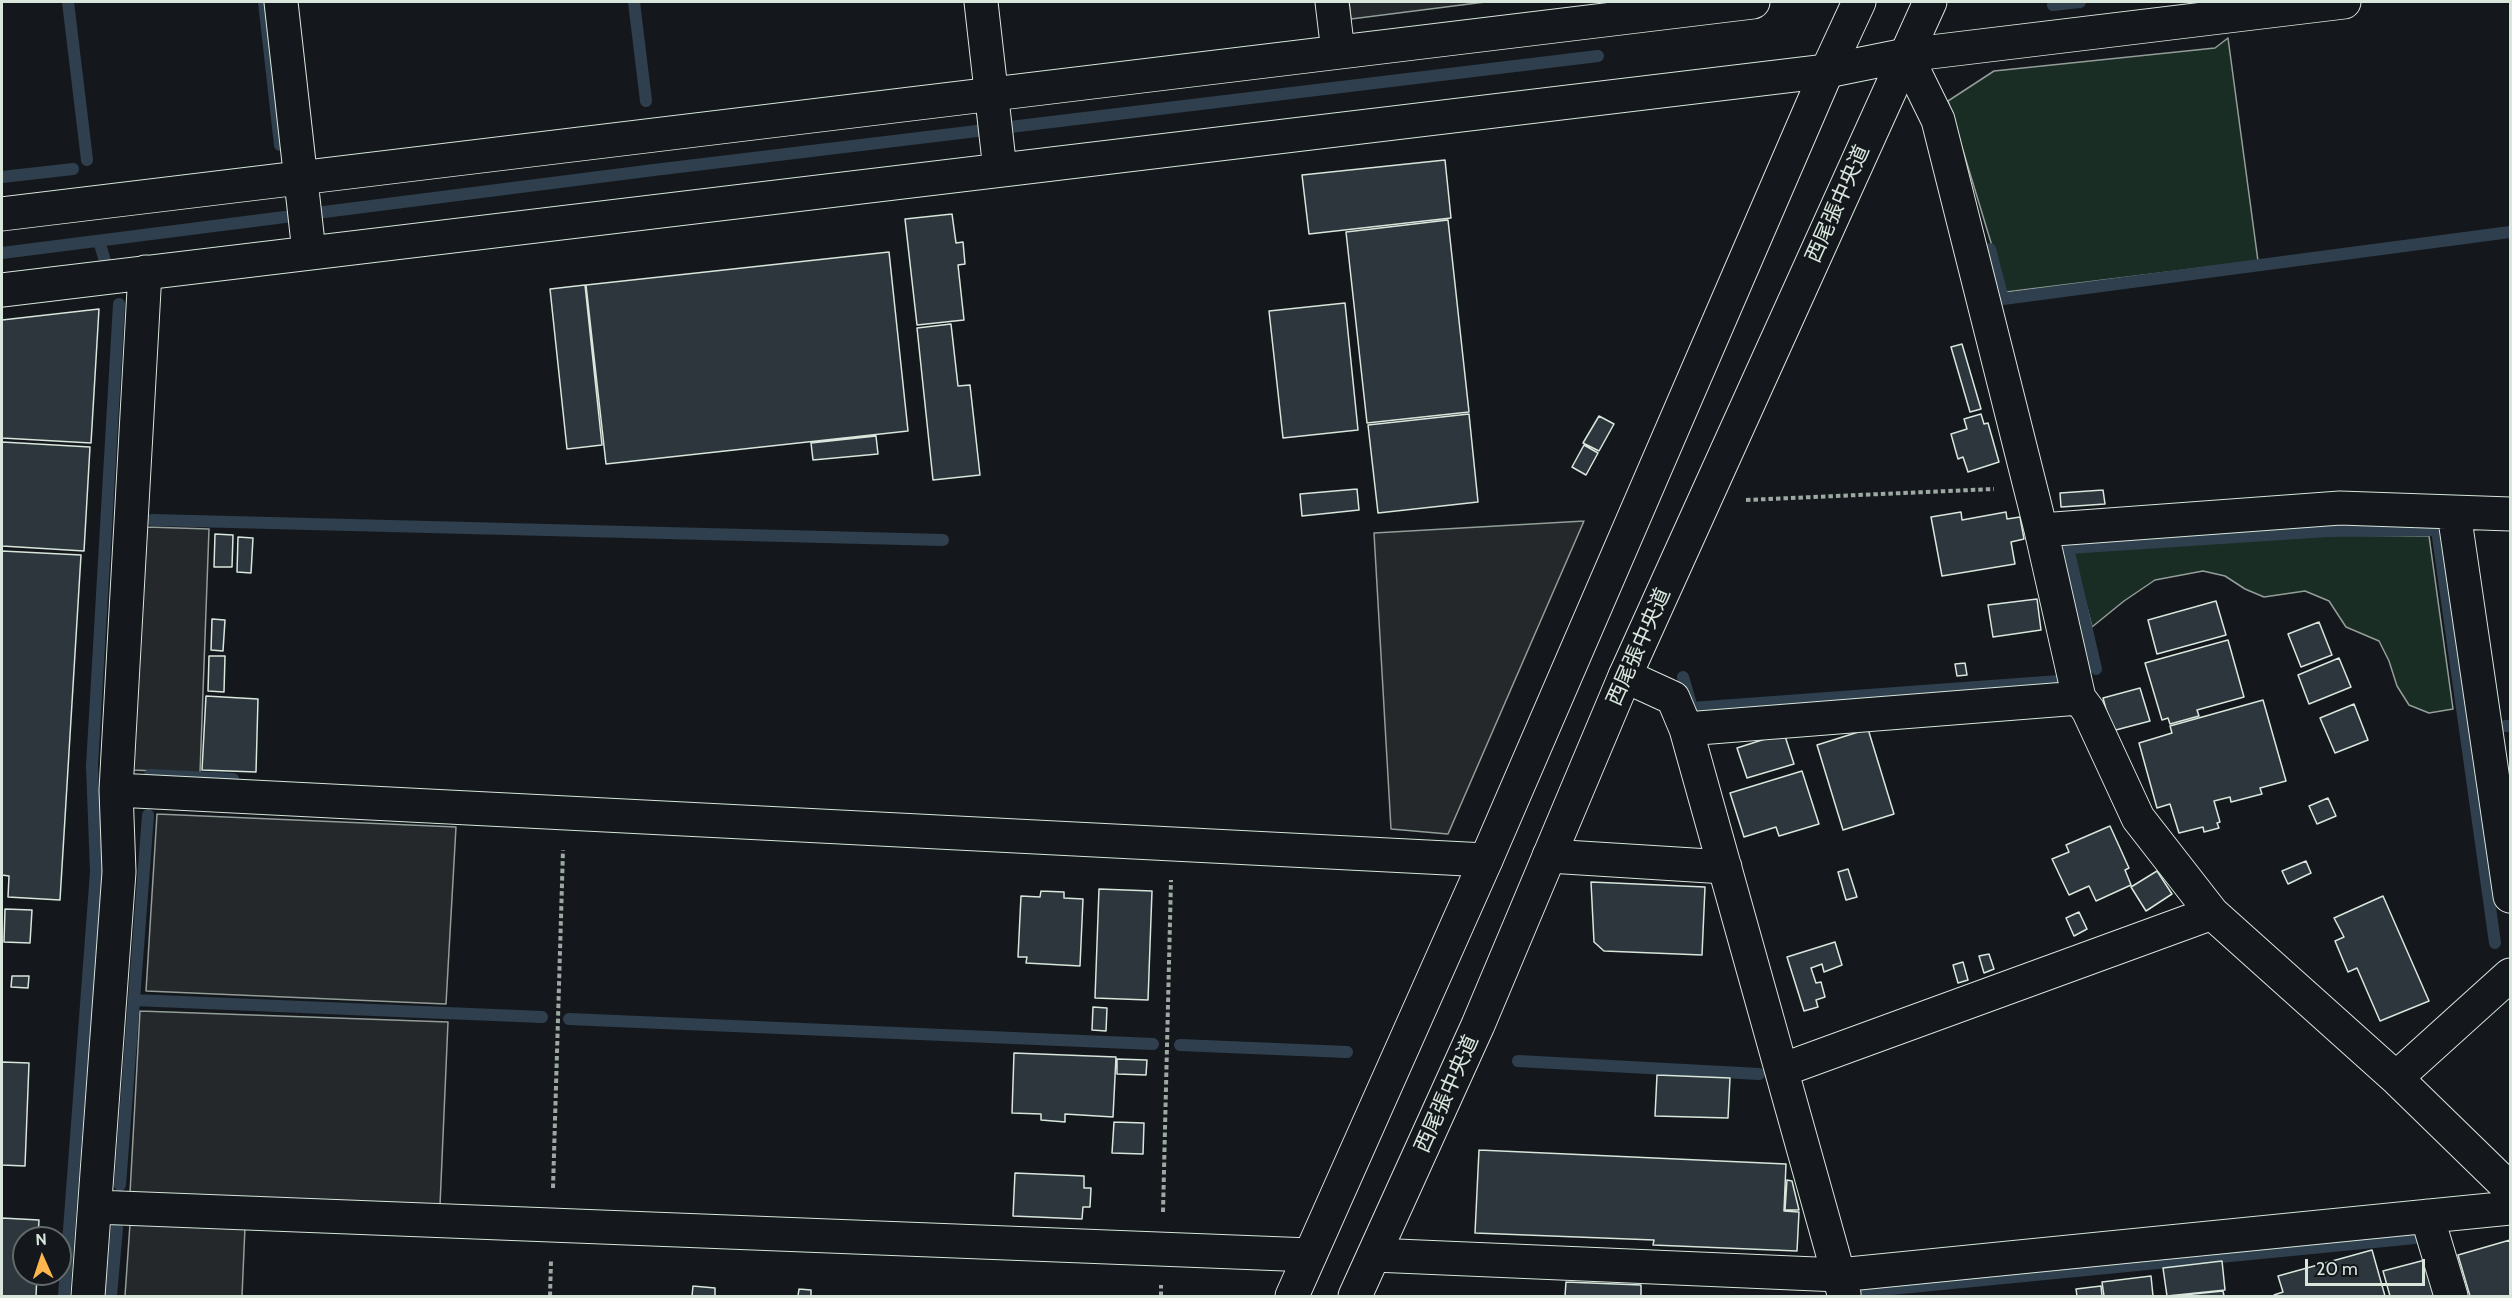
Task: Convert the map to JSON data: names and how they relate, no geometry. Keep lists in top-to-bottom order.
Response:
{
  "streets": {
    "street": ["西尾張中央道"]
  },
  "scale_bar": "20 m",
  "north": "top"
}
